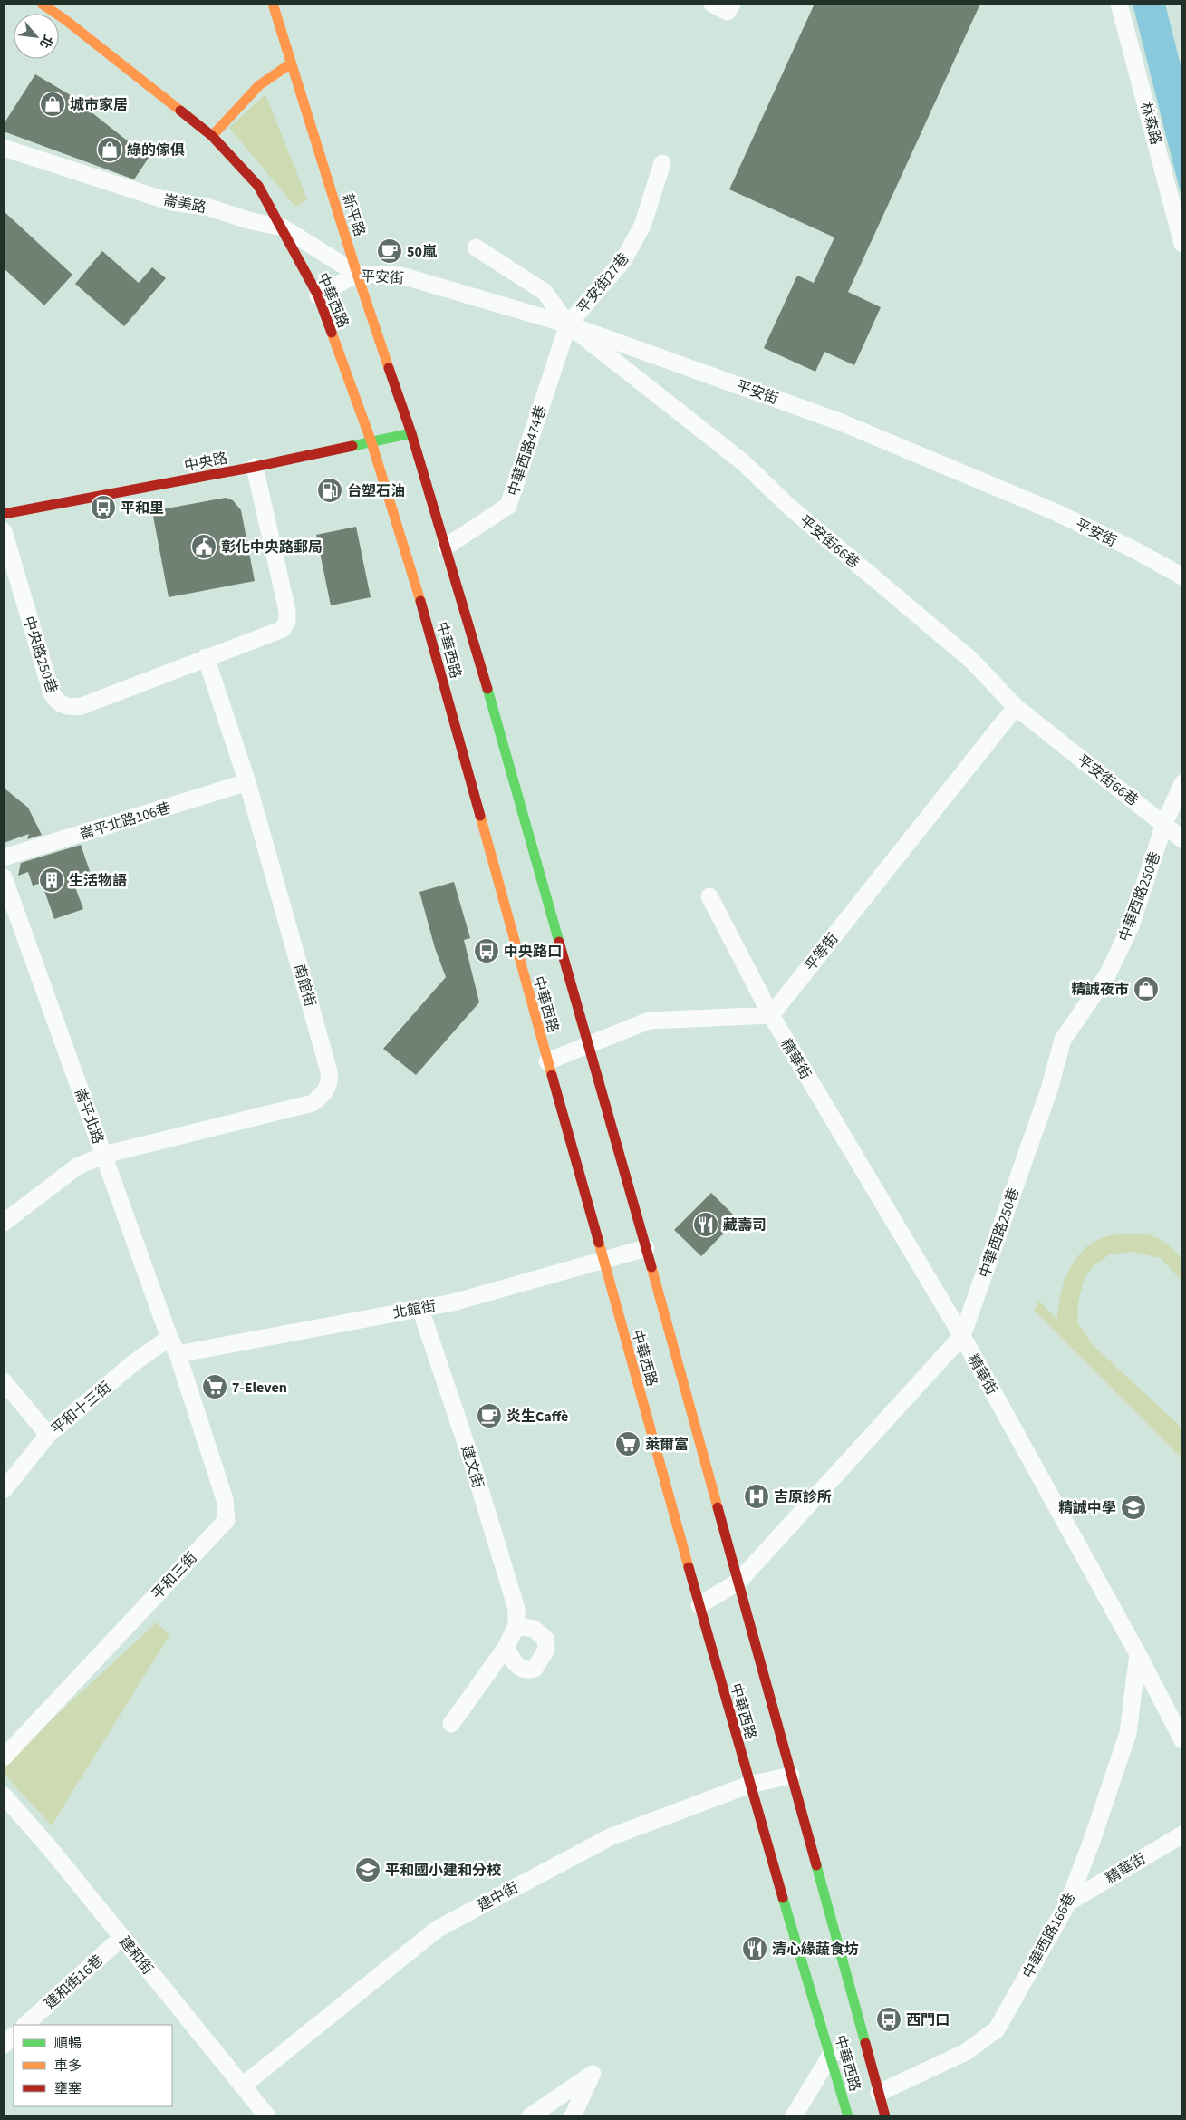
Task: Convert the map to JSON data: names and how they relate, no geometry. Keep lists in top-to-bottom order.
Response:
{
  "streets": {
    "main road": ["新平路", "中華西路", "中央路"],
    "street": [
      "林森路",
      "崙美路",
      "平安街",
      "平安街27巷",
      "中華西路474巷",
      "平安街66巷",
      "中央路250巷",
      "崙平北路106巷",
      "中華西路250巷",
      "平等街",
      "南館街",
      "精華街",
      "崙平北路",
      "北館街",
      "平和十三街",
      "建文街",
      "平和三街",
      "建中街",
      "中華西路166巷",
      "建和街",
      "建和街16巷"
    ]
  },
  "crossings": [
    ["崙美路", "新平路"],
    ["崙美路", "平安街"],
    ["崙美路", "中華西路"],
    ["新平路", "平安街"],
    ["新平路", "中華西路"],
    ["新平路", "中央路"],
    ["平安街", "平安街27巷"],
    ["平安街", "中華西路"],
    ["平安街", "中華西路474巷"],
    ["平安街", "平安街66巷"],
    ["平安街27巷", "中華西路474巷"],
    ["平安街27巷", "平安街66巷"],
    ["中華西路", "中華西路474巷"],
    ["中華西路", "中央路"],
    ["中華西路", "中華西路250巷"],
    ["中華西路", "北館街"],
    ["中華西路", "建中街"],
    ["中華西路", "中華西路166巷"],
    ["中華西路474巷", "平安街66巷"],
    ["平安街66巷", "中華西路250巷"],
    ["平安街66巷", "平等街"],
    ["中央路250巷", "南館街"],
    ["崙平北路106巷", "南館街"],
    ["中華西路250巷", "精華街"],
    ["平等街", "精華街"],
    ["南館街", "崙平北路"],
    ["精華街", "中華西路166巷"],
    ["崙平北路", "北館街"],
    ["崙平北路", "平和十三街"],
    ["崙平北路", "平和三街"],
    ["北館街", "建文街"],
    ["北館街", "平和三街"],
    ["建中街", "建和街"],
    ["建和街", "建和街16巷"]
  ],
  "places": {
    "shop": ["城市家居", "綠的傢俱", "精誠夜市"],
    "cafe": ["50嵐", "炎生Caffè"],
    "fuel station": ["台塑石油"],
    "bus stop": ["平和里", "中央路口", "西門口"],
    "public building": ["彰化中央路郵局"],
    "building": ["生活物語"],
    "restaurant": ["藏壽司", "清心緣蔬食坊"],
    "supermarket": ["7-Eleven", "萊爾富"],
    "hospital": ["吉原診所"],
    "school or university": ["精誠中學", "平和國小建和分校"]
  },
  "legend": ["順暢", "車多", "壅塞"],
  "north": "bottom right"
}
